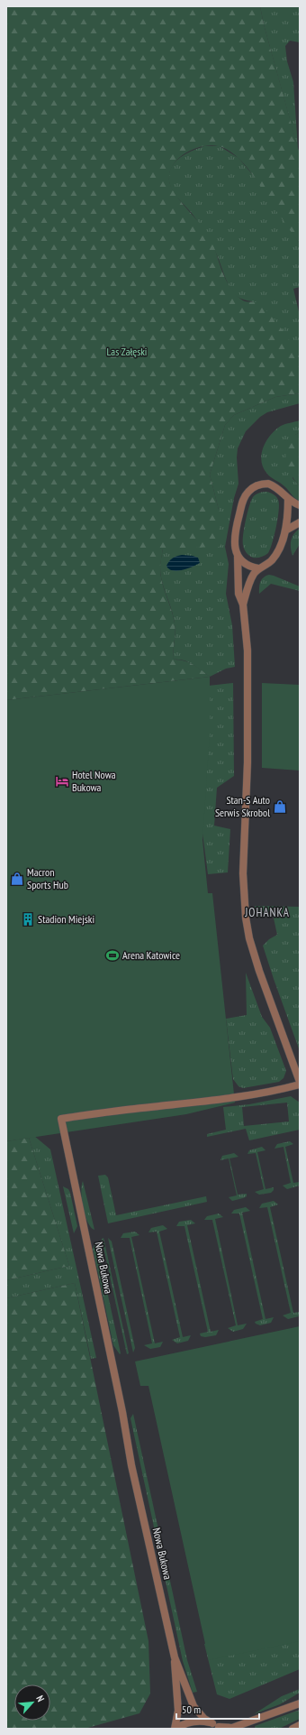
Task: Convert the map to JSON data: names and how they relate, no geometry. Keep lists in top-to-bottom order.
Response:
{
  "streets": {
    "street": ["Nowa Bukowa"]
  },
  "districts": ["JOHANKA"],
  "parks": ["Las Załęski"],
  "places": {
    "hotel": ["Hotel Nowa Bukowa"],
    "shop": ["Stan-S Auto Serwis Skrobol", "Macron Sports Hub"],
    "building": ["Stadion Miejski"],
    "sports": ["Arena Katowice"]
  },
  "scale_bar": "50 m",
  "north": "top right"
}
